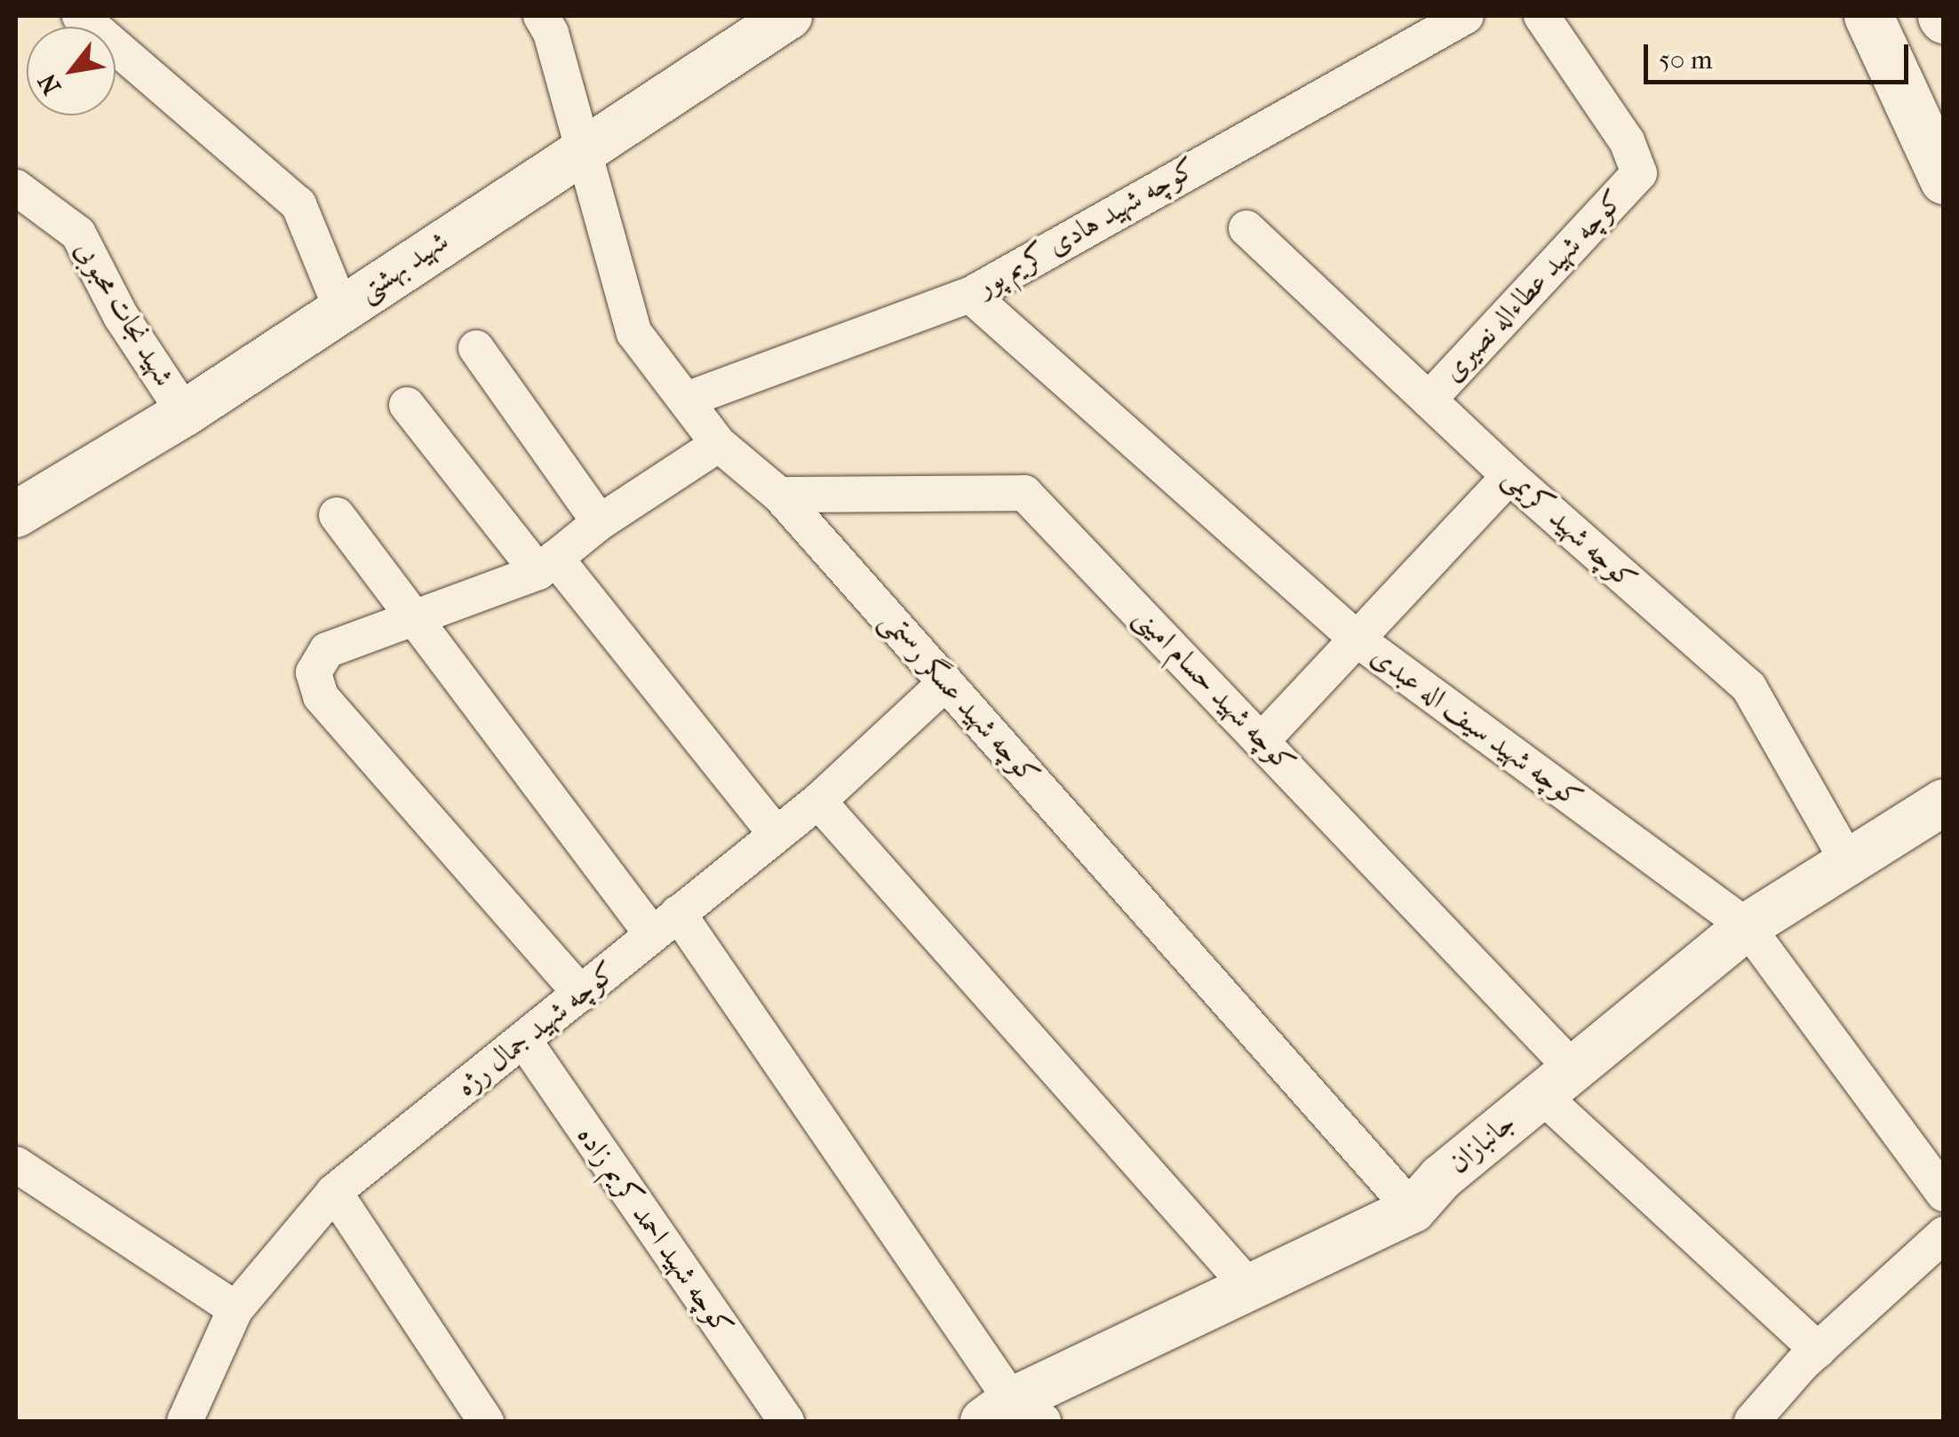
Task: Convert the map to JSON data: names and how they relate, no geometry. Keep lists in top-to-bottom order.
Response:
{
  "streets": {
    "street": [
      "کوچه شهید هادی کریم پور",
      "شهید بهشتی",
      "کوچه شهید عطاءاله نصیری",
      "شهید نجات محبوبی",
      "کوچه شهید کریمی",
      "کوچه شهید حسام امینی",
      "کوچه شهید عسگر رستمی",
      "کوچه شهید سیف اله عبدی",
      "کوچه شهید جمال رژه",
      "جانبازان",
      "کوچه شهید احمد کریم زاده"
    ]
  },
  "crossings": [
    ["کوچه شهید هادی کریم پور", "کوچه شهید عسگر رستمی"],
    ["کوچه شهید هادی کریم پور", "کوچه شهید سیف اله عبدی"],
    ["شهید بهشتی", "شهید نجات محبوبی"],
    ["شهید بهشتی", "کوچه شهید عسگر رستمی"],
    ["کوچه شهید عطاءاله نصیری", "کوچه شهید کریمی"],
    ["کوچه شهید کریمی", "جانبازان"],
    ["کوچه شهید حسام امینی", "کوچه شهید عسگر رستمی"],
    ["کوچه شهید حسام امینی", "جانبازان"],
    ["کوچه شهید عسگر رستمی", "کوچه شهید جمال رژه"],
    ["کوچه شهید عسگر رستمی", "جانبازان"],
    ["کوچه شهید سیف اله عبدی", "جانبازان"],
    ["کوچه شهید جمال رژه", "کوچه شهید احمد کریم زاده"]
  ],
  "scale_bar": "50 m",
  "north": "bottom left"
}
